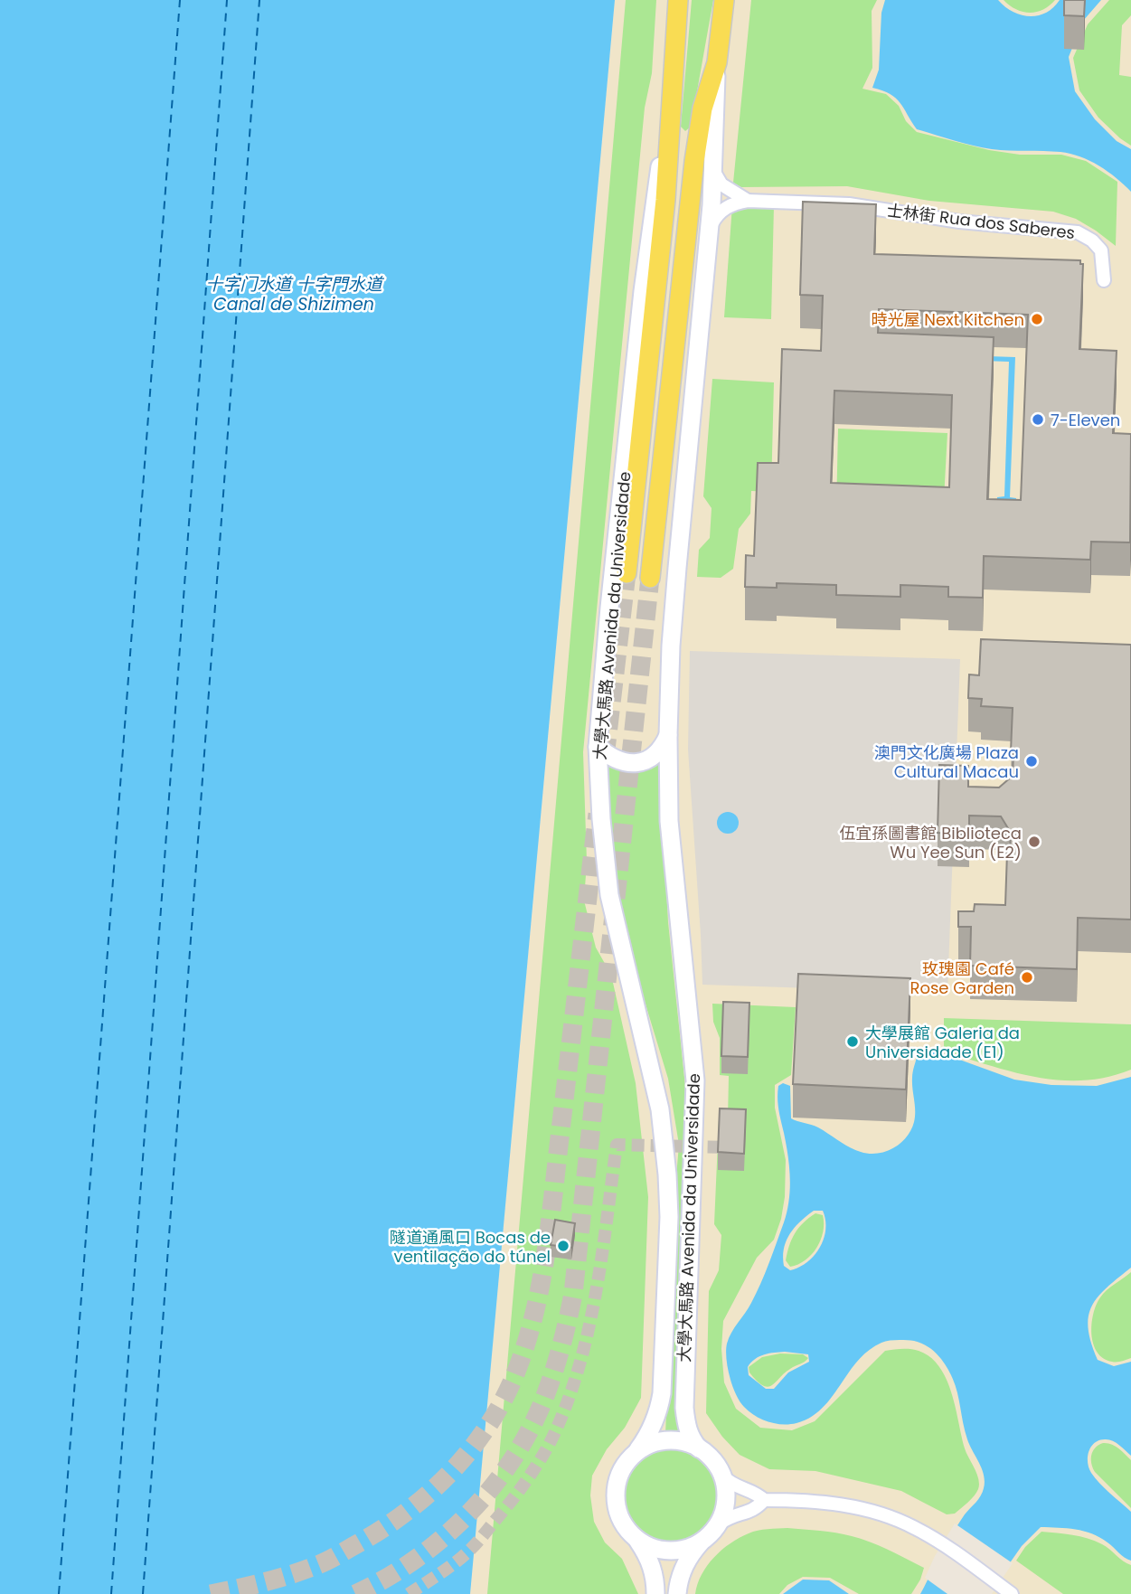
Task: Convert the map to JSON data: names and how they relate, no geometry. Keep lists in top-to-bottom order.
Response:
{
  "streets": {
    "main road": ["大學大馬路 Avenida da Universidade"],
    "street": ["士林街 Rua dos Saberes"]
  },
  "water": ["十字门水道 十字門水道 Canal de Shizimen"],
  "places": [
    "時光屋 Next Kitchen",
    "7-Eleven",
    "澳門文化廣場 Plaza Cultural Macau",
    "伍宜孫圖書館 Biblioteca Wu Yee Sun (E2)",
    "玫瑰園 Café Rose Garden",
    "大學展館 Galeria da Universidade (E1)",
    "隧道通風口 Bocas de ventilação do túnel"
  ]
}
